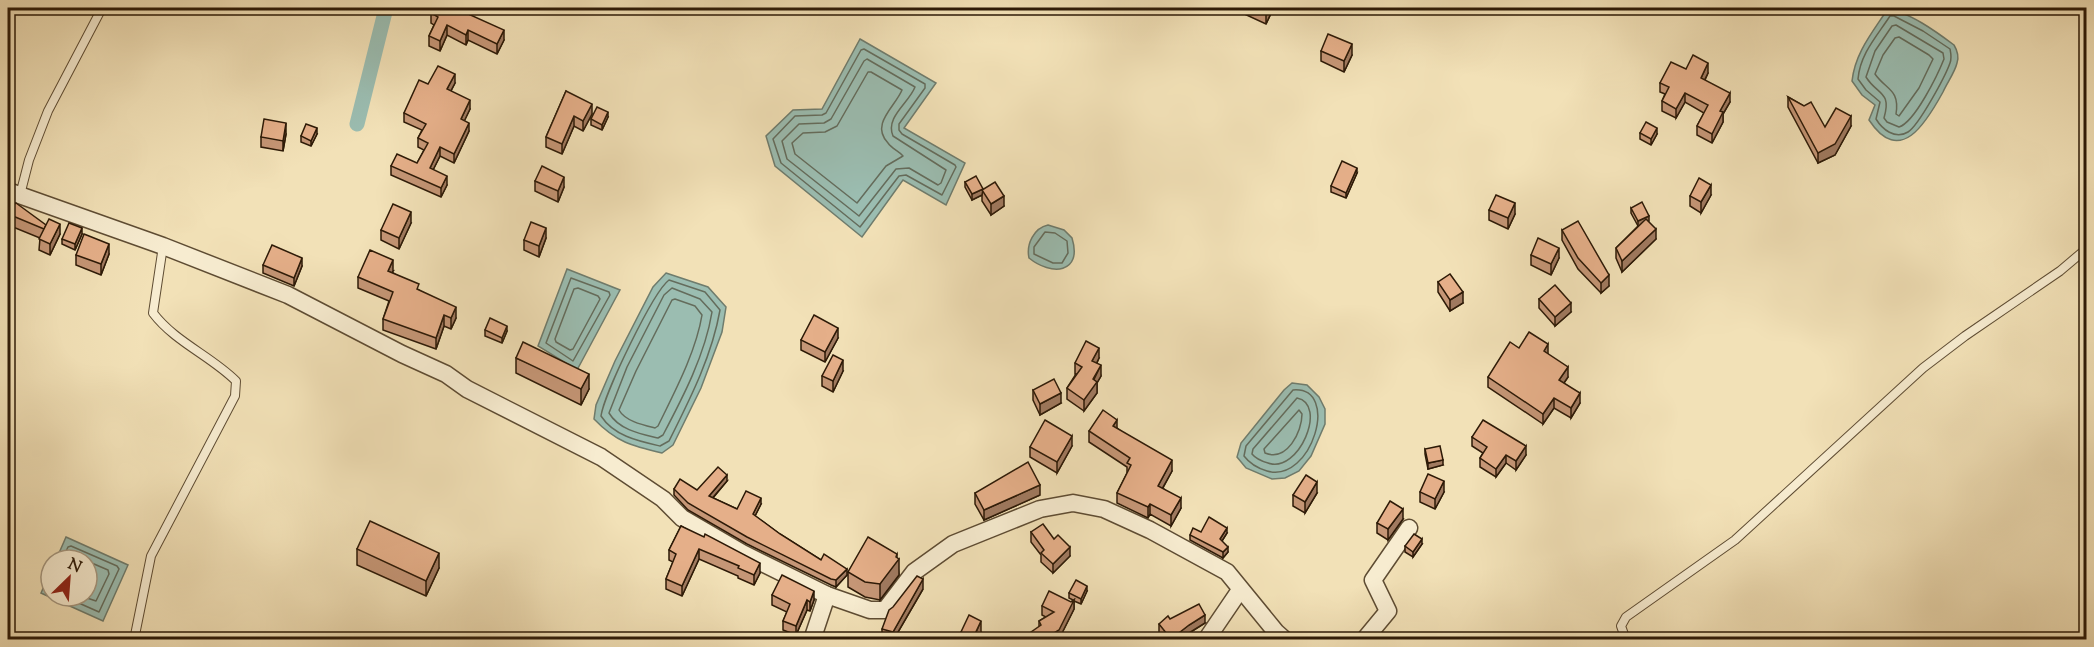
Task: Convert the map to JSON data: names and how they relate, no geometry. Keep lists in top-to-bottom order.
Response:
{
  "north": "top right"
}
